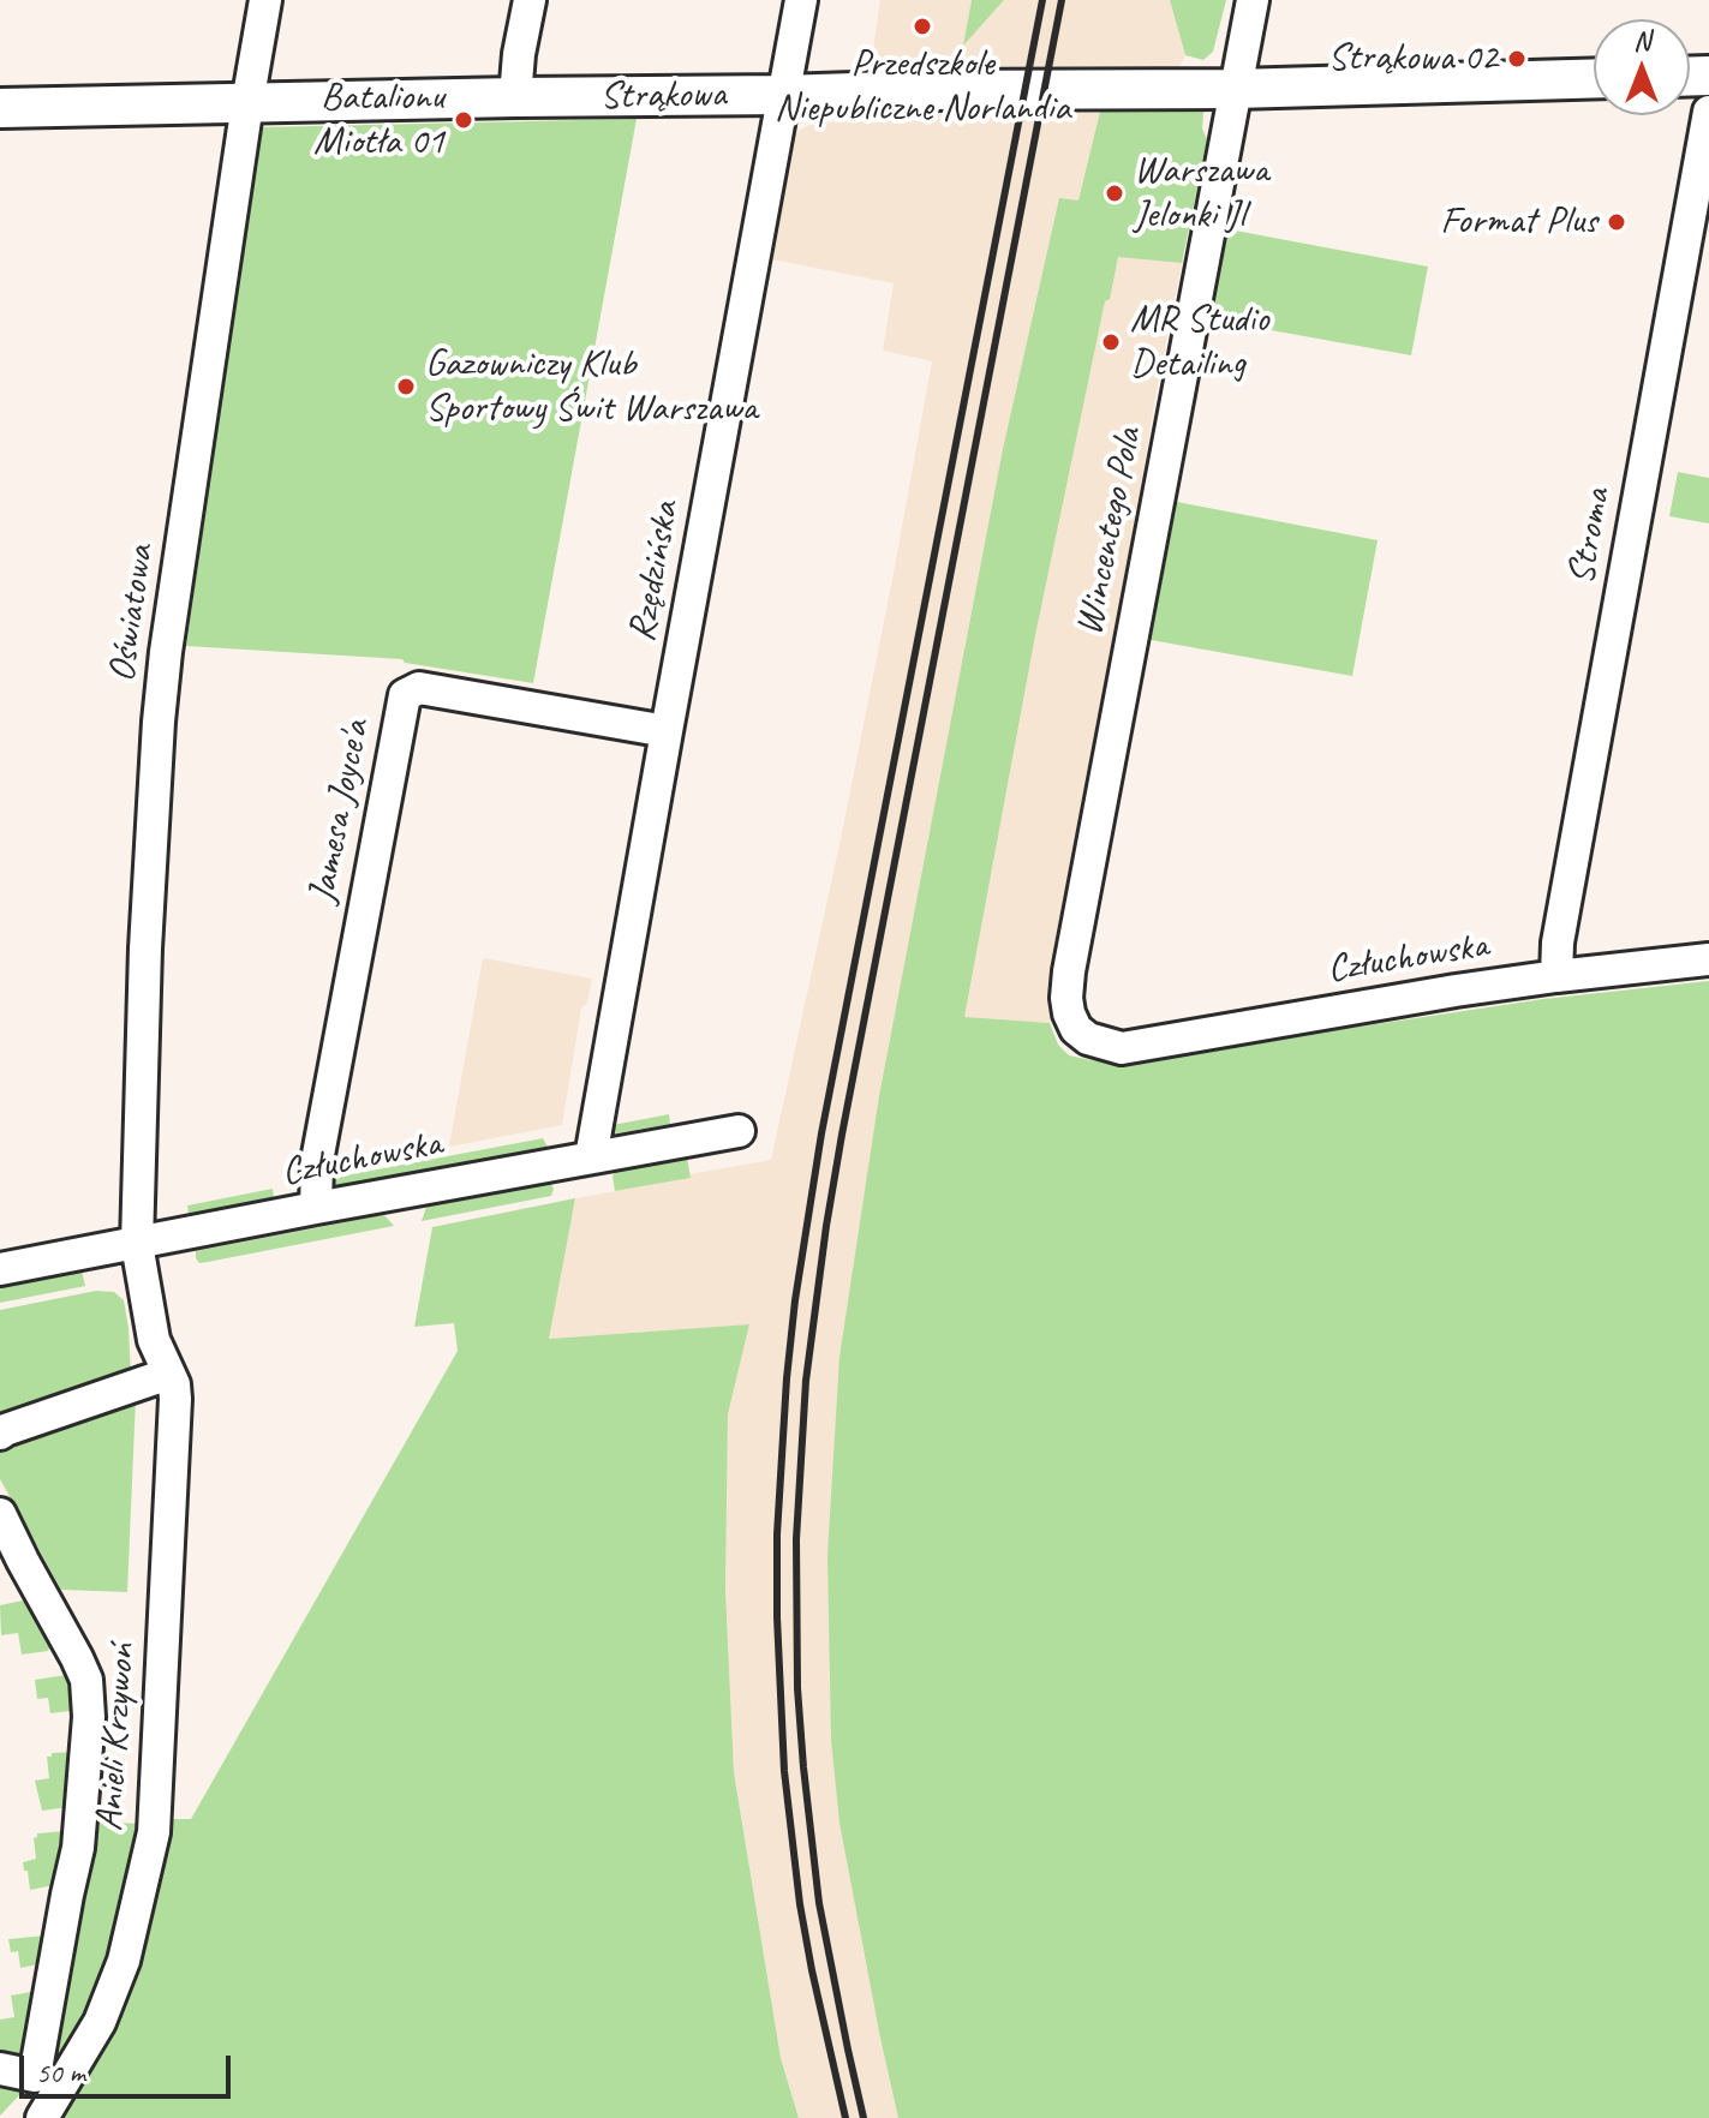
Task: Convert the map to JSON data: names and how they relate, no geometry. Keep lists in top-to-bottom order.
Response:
{
  "streets": {
    "street": [
      "Strąkowa",
      "Wincentego Pola",
      "Stroma",
      "Rzędzińska",
      "Oświatowa",
      "Jamesa Joyce'a",
      "Człuchowska",
      "Anieli Krzywoń"
    ]
  },
  "crossings": [
    ["Strąkowa", "Wincentego Pola"],
    ["Strąkowa", "Rzędzińska"],
    ["Strąkowa", "Oświatowa"],
    ["Wincentego Pola", "Człuchowska"],
    ["Stroma", "Człuchowska"],
    ["Rzędzińska", "Jamesa Joyce'a"],
    ["Rzędzińska", "Człuchowska"],
    ["Oświatowa", "Człuchowska"],
    ["Oświatowa", "Anieli Krzywoń"],
    ["Jamesa Joyce'a", "Człuchowska"],
    ["Człuchowska", "Anieli Krzywoń"]
  ],
  "places": [
    "Przedszkole Niepubliczne Norlandia",
    "Strąkowa 02",
    "Batalionu Miotła 01",
    "Warszawa Jelonki Jl",
    "Format Plus",
    "MR Studio Detailing",
    "Gazowniczy Klub Sportowy Świt Warszawa"
  ],
  "scale_bar": "50 m",
  "north": "top"
}
